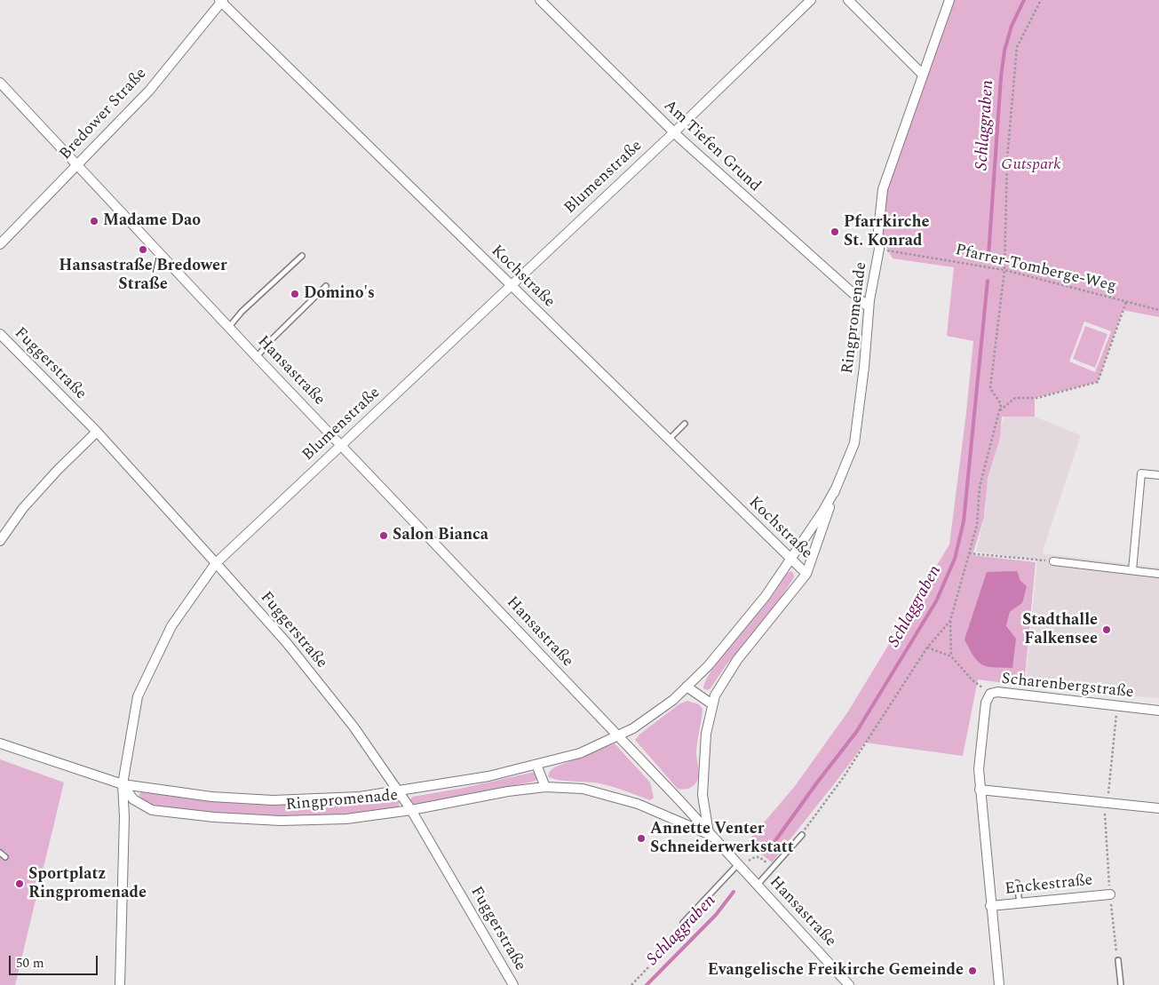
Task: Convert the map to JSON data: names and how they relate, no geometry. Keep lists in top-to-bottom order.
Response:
{
  "streets": {
    "street": [
      "Bredower Straße",
      "Am Tiefen Grund",
      "Blumenstraße",
      "Kochstraße",
      "Ringpromenade",
      "Fuggerstraße",
      "Hansastraße",
      "Scharenbergstraße",
      "Enckestraße"
    ],
    "path": ["Pfarrer-Tomberge-Weg"]
  },
  "crossings": [
    ["Bredower Straße", "Kochstraße"],
    ["Bredower Straße", "Hansastraße"],
    ["Am Tiefen Grund", "Blumenstraße"],
    ["Am Tiefen Grund", "Ringpromenade"],
    ["Blumenstraße", "Kochstraße"],
    ["Blumenstraße", "Ringpromenade"],
    ["Blumenstraße", "Fuggerstraße"],
    ["Blumenstraße", "Hansastraße"],
    ["Pfarrer-Tomberge-Weg", "Ringpromenade"],
    ["Kochstraße", "Ringpromenade"],
    ["Ringpromenade", "Fuggerstraße"],
    ["Ringpromenade", "Hansastraße"],
    ["Scharenbergstraße", "Enckestraße"]
  ],
  "water": ["Schlaggraben"],
  "parks": ["Gutspark"],
  "places": [
    "Madame Dao",
    "Pfarrkirche St. Konrad",
    "Hansastraße/Bredower Straße",
    "Domino's",
    "Salon Bianca",
    "Stadthalle Falkensee",
    "Annette Venter Schneiderwerkstatt",
    "Sportplatz Ringpromenade",
    "Evangelische Freikirche Gemeinde"
  ],
  "scale_bar": "50 m"
}
